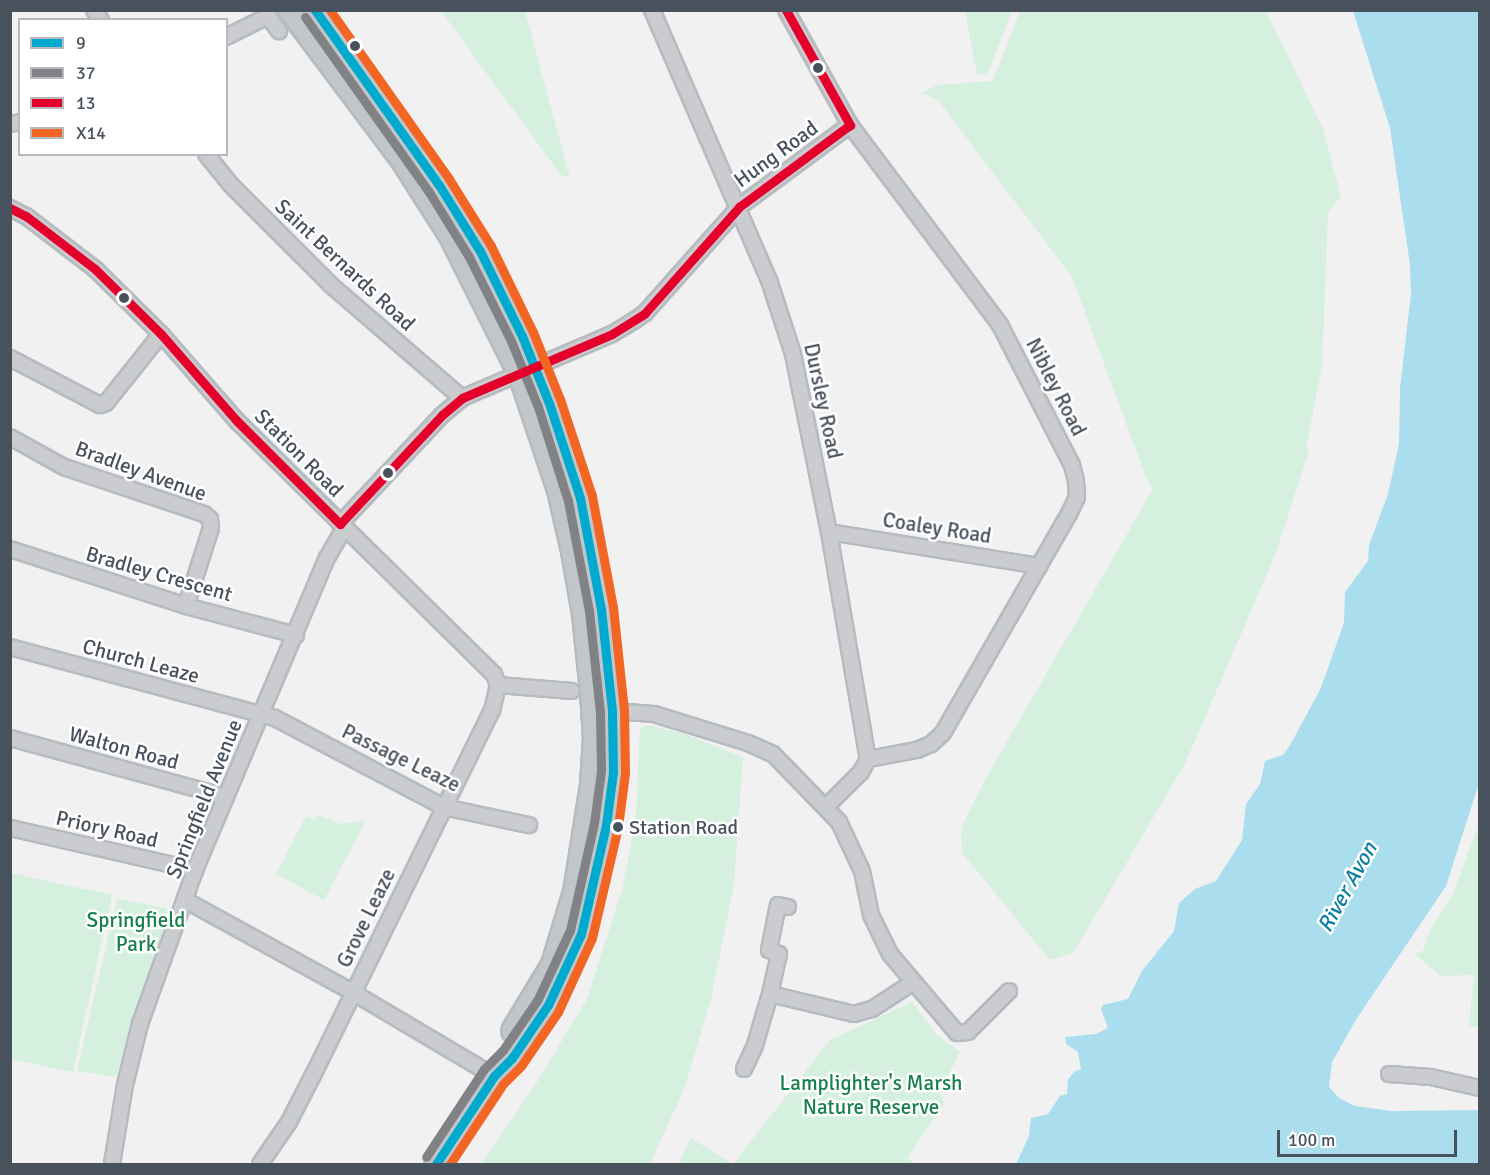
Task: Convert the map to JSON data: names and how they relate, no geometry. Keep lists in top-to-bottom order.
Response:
{
  "streets": {
    "street": [
      "Hung Road",
      "Saint Bernards Road",
      "Nibley Road",
      "Dursley Road",
      "Station Road",
      "Bradley Avenue",
      "Coaley Road",
      "Bradley Crescent",
      "Church Leaze",
      "Walton Road",
      "Passage Leaze",
      "Springfield Avenue",
      "Priory Road",
      "Grove Leaze"
    ]
  },
  "crossings": [
    ["Hung Road", "Saint Bernards Road"],
    ["Hung Road", "Nibley Road"],
    ["Hung Road", "Dursley Road"],
    ["Hung Road", "Station Road"],
    ["Hung Road", "Springfield Avenue"],
    ["Nibley Road", "Dursley Road"],
    ["Nibley Road", "Coaley Road"],
    ["Dursley Road", "Coaley Road"],
    ["Station Road", "Springfield Avenue"],
    ["Station Road", "Grove Leaze"],
    ["Bradley Avenue", "Bradley Crescent"],
    ["Bradley Crescent", "Springfield Avenue"],
    ["Church Leaze", "Passage Leaze"],
    ["Church Leaze", "Springfield Avenue"],
    ["Walton Road", "Springfield Avenue"],
    ["Passage Leaze", "Springfield Avenue"],
    ["Passage Leaze", "Grove Leaze"],
    ["Springfield Avenue", "Priory Road"]
  ],
  "water": ["River Avon"],
  "parks": ["Springfield Park", "Lamplighter's Marsh Nature Reserve"],
  "places": ["Station Road"],
  "lines": [
    "transit line 9",
    "transit line 13",
    "transit line X14",
    "transit line 37"
  ],
  "legend": [
    "9",
    "37",
    "13",
    "X14"
  ],
  "scale_bar": "100 m"
}
